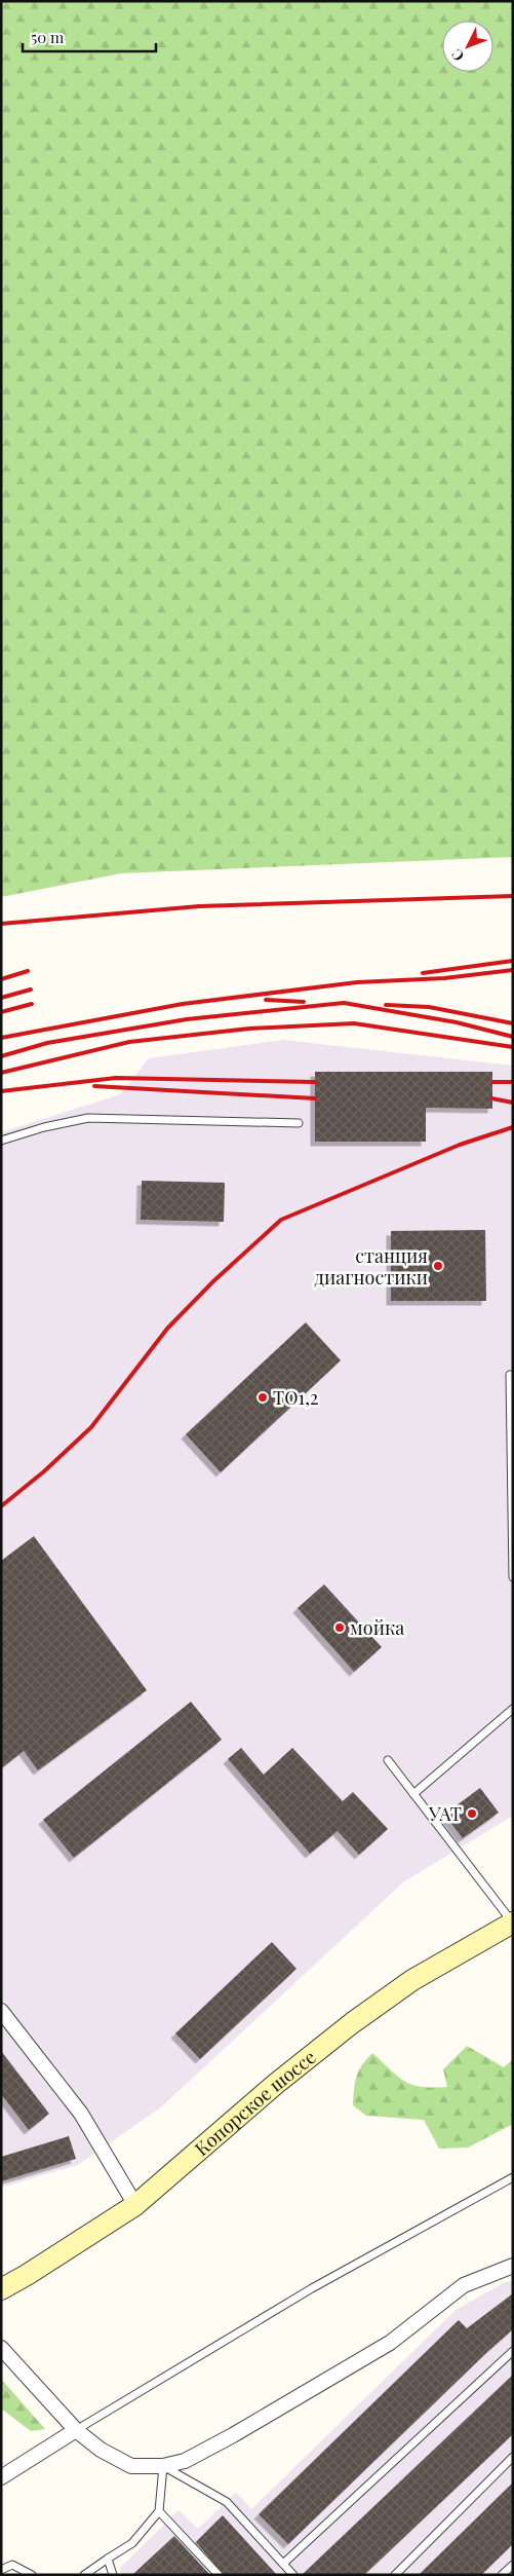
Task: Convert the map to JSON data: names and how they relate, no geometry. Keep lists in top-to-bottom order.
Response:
{
  "streets": {
    "main road": ["Копорское шоссе"]
  },
  "places": [
    "станция диагностики",
    "ТО1,2",
    "мойка",
    "УАТ"
  ],
  "scale_bar": "50 m",
  "north": "bottom left"
}
